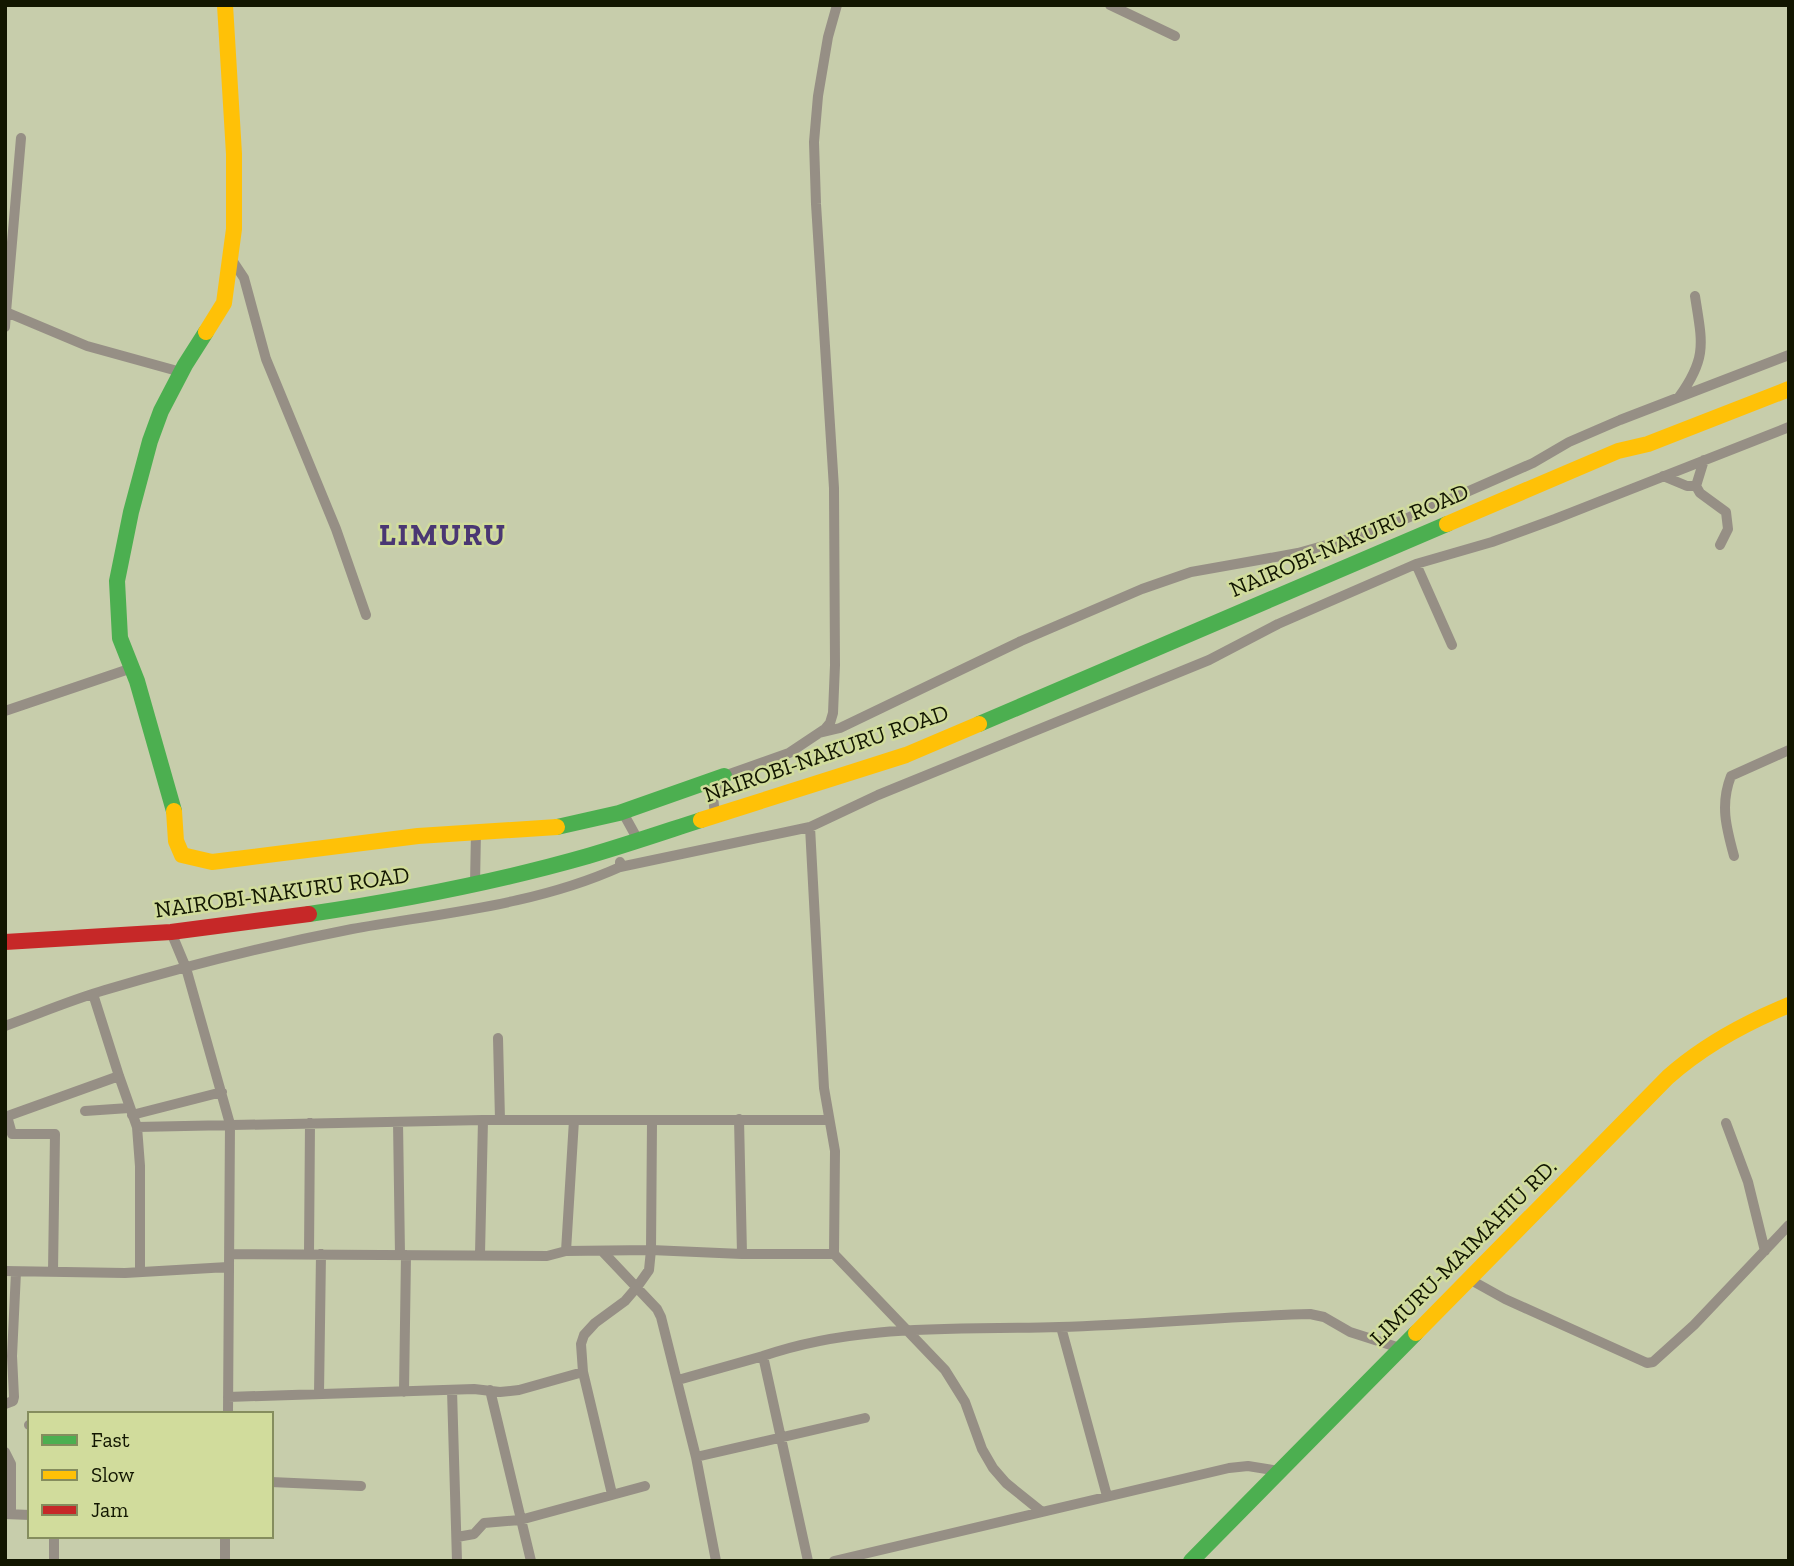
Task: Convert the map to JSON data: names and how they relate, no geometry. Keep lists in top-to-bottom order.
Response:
{
  "streets": {
    "main road": ["NAIROBI-NAKURU ROAD", "LIMURU-MAIMAHIU RD."]
  },
  "districts": ["LIMURU"],
  "legend": ["Fast", "Slow", "Jam"]
}
